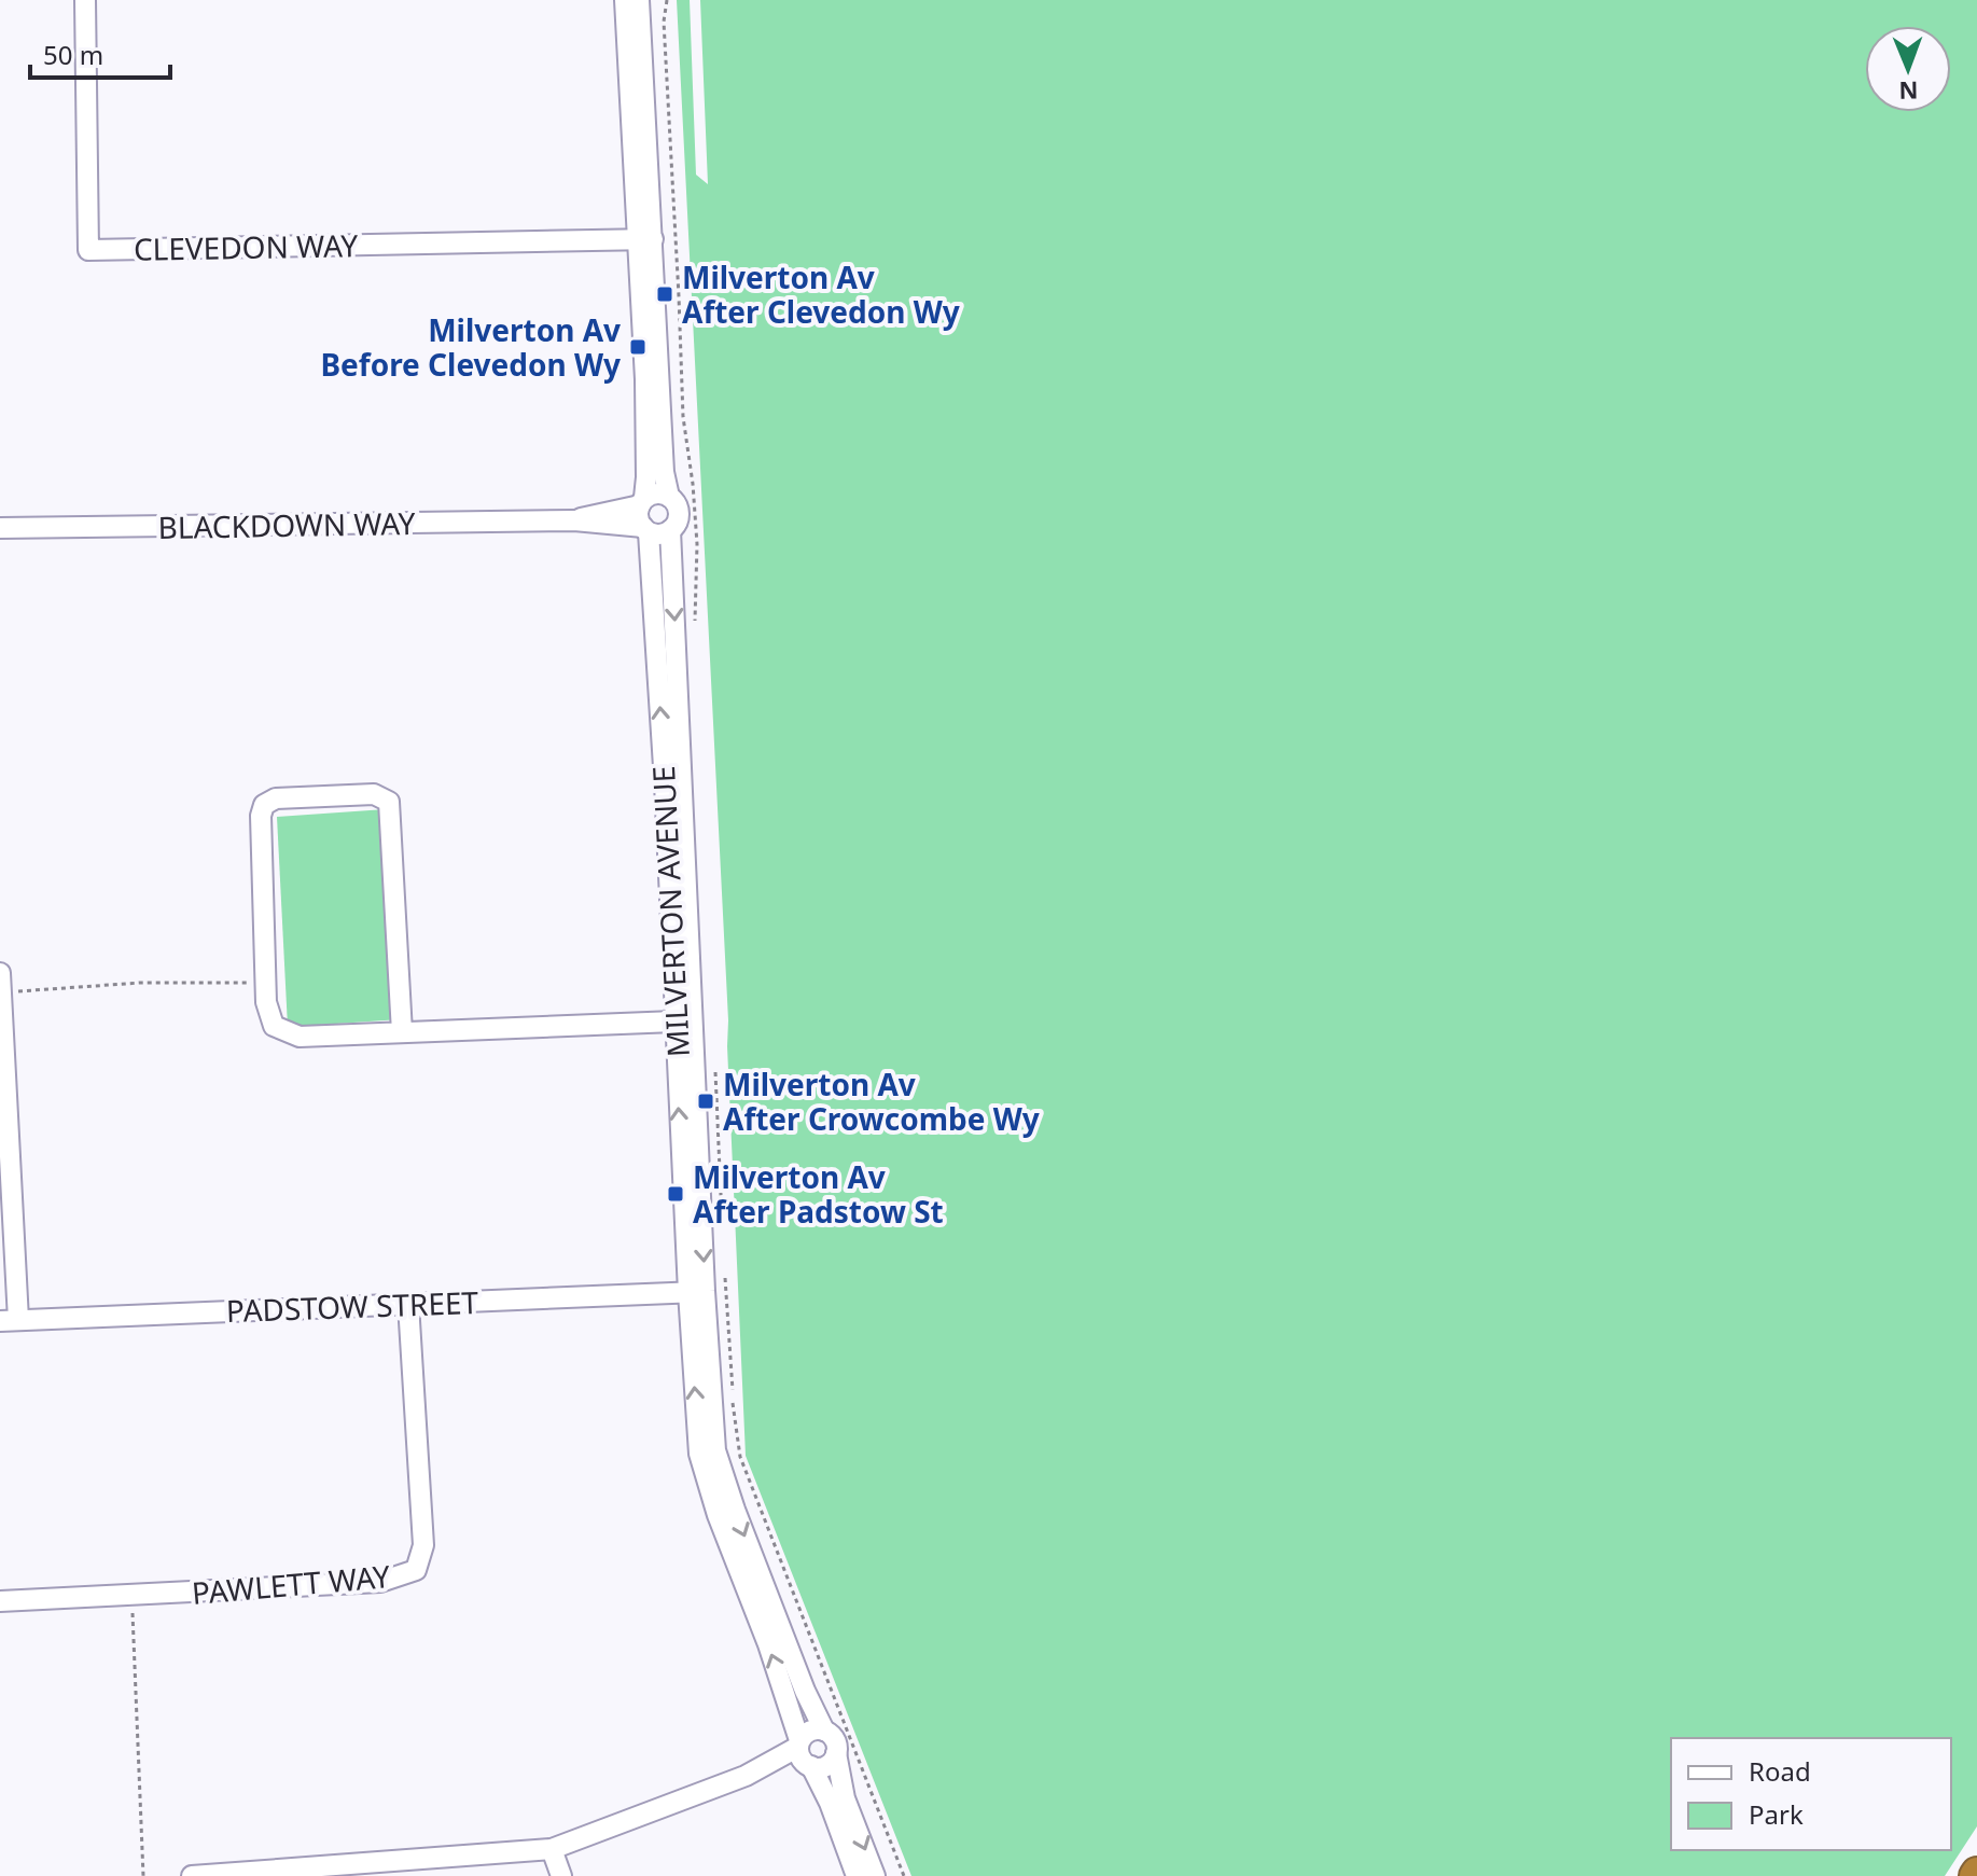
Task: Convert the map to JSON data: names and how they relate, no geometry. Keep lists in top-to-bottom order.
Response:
{
  "streets": {
    "street": [
      "CLEVEDON WAY",
      "BLACKDOWN WAY",
      "MILVERTON AVENUE",
      "PADSTOW STREET",
      "PAWLETT WAY"
    ]
  },
  "crossings": [
    ["BLACKDOWN WAY", "MILVERTON AVENUE"],
    ["MILVERTON AVENUE", "PADSTOW STREET"],
    ["PADSTOW STREET", "PAWLETT WAY"]
  ],
  "places": {
    "transit": [
      "Milverton Av After Clevedon Wy",
      "Milverton Av Before Clevedon Wy",
      "Milverton Av After Crowcombe Wy",
      "Milverton Av After Padstow St"
    ]
  },
  "legend": ["Road", "Park"],
  "scale_bar": "50 m",
  "north": "bottom"
}
